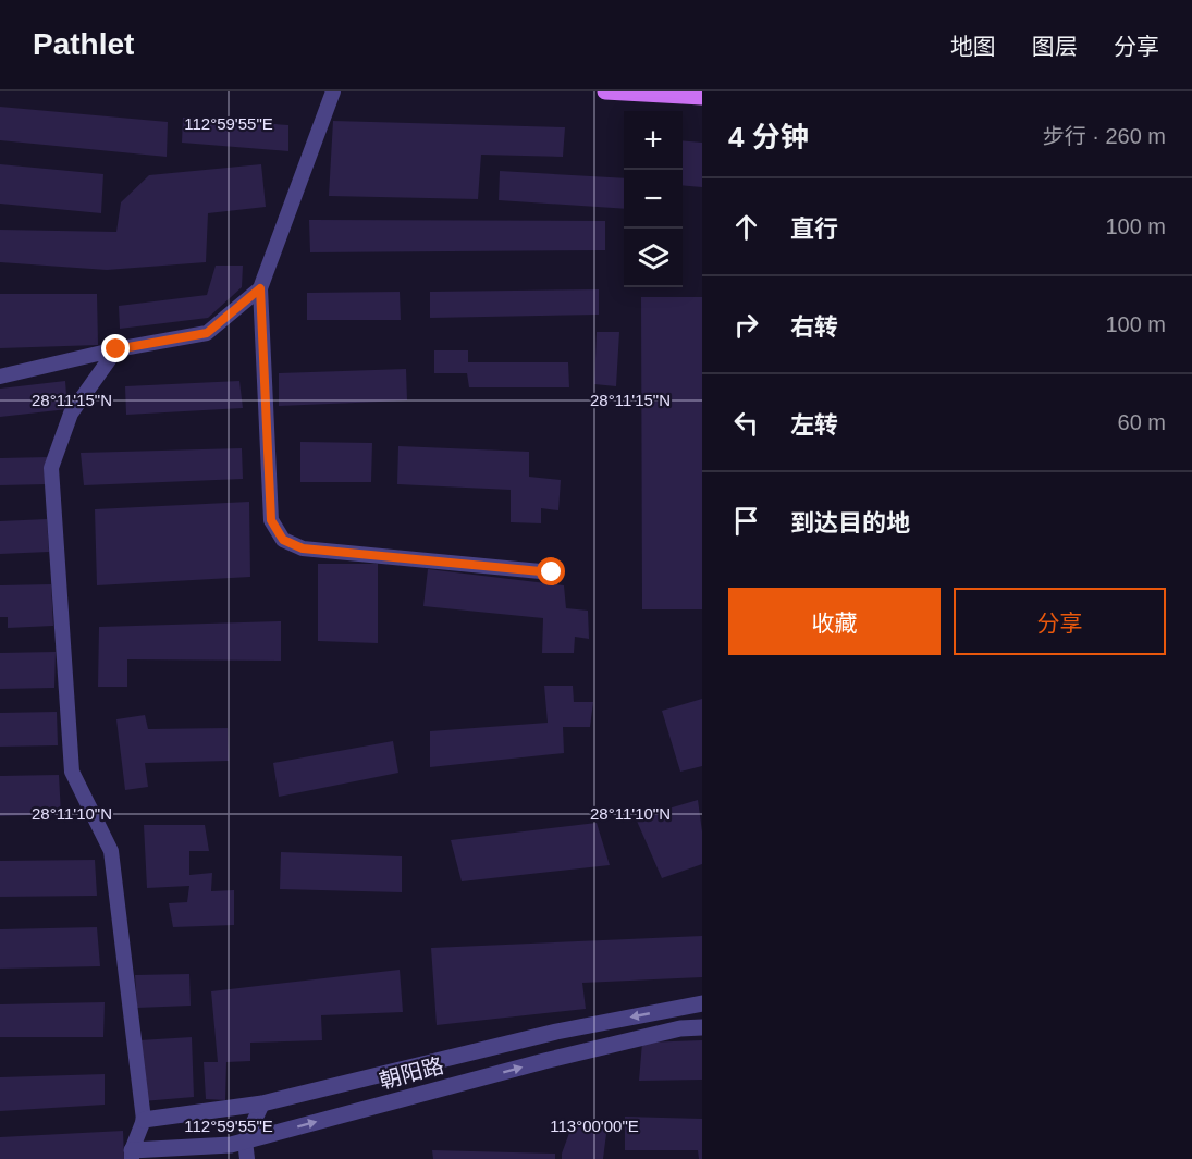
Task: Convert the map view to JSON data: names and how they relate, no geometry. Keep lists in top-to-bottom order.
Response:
{
  "streets": {
    "street": ["朝阳路"]
  },
  "page": {
    "header": "Pathlet",
    "nav": ["地图", "图层", "分享"],
    "heading": ["4 分钟", "步行 · 260 m"],
    "map_buttons": ["+", "−"],
    "list": [
      ["直行", "100 m"],
      ["右转", "100 m"],
      ["左转", "60 m"],
      "到达目的地"
    ],
    "buttons": ["收藏", "分享"]
  },
  "coordinates": [
    "112°59'55\"E",
    "28°11'15\"N",
    "28°11'10\"N",
    "113°00'00\"E"
  ]
}
